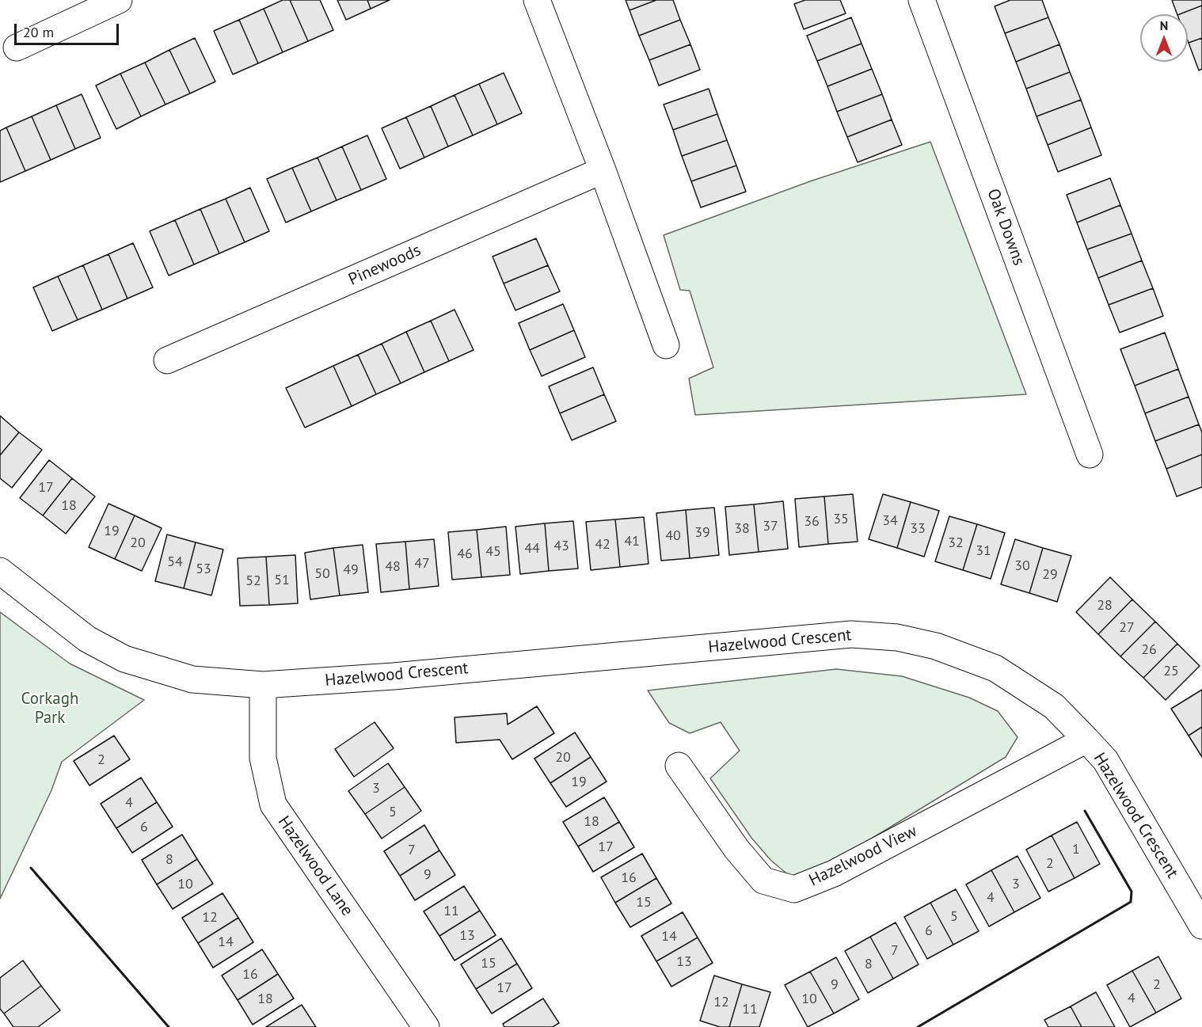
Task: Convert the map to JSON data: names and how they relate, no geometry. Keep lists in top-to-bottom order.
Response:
{
  "streets": {
    "street": [
      "Oak Downs",
      "Pinewoods",
      "Hazelwood Crescent",
      "Hazelwood View",
      "Hazelwood Lane"
    ]
  },
  "crossings": [
    ["Hazelwood Crescent", "Hazelwood View"],
    ["Hazelwood Crescent", "Hazelwood Lane"]
  ],
  "parks": ["Corkagh Park"],
  "house_numbers": [
    "17",
    "18",
    "35",
    "34",
    "36",
    "37",
    "38",
    "33",
    "19",
    "39",
    "40",
    "41",
    "20",
    "32",
    "42",
    "43",
    "44",
    "31",
    "45",
    "46",
    "54",
    "47",
    "30",
    "48",
    "53",
    "49",
    "50",
    "29",
    "51",
    "52",
    "28",
    "27",
    "26",
    "25",
    "20",
    "2",
    "19",
    "3",
    "4",
    "5",
    "18",
    "6",
    "17",
    "1",
    "7",
    "8",
    "2",
    "9",
    "16",
    "10",
    "3",
    "4",
    "15",
    "11",
    "5",
    "12",
    "6",
    "13",
    "14",
    "14",
    "7",
    "13",
    "15",
    "8",
    "16",
    "9",
    "2",
    "17",
    "4",
    "18",
    "10",
    "12",
    "11"
  ],
  "scale_bar": "20 m",
  "north": "top"
}
